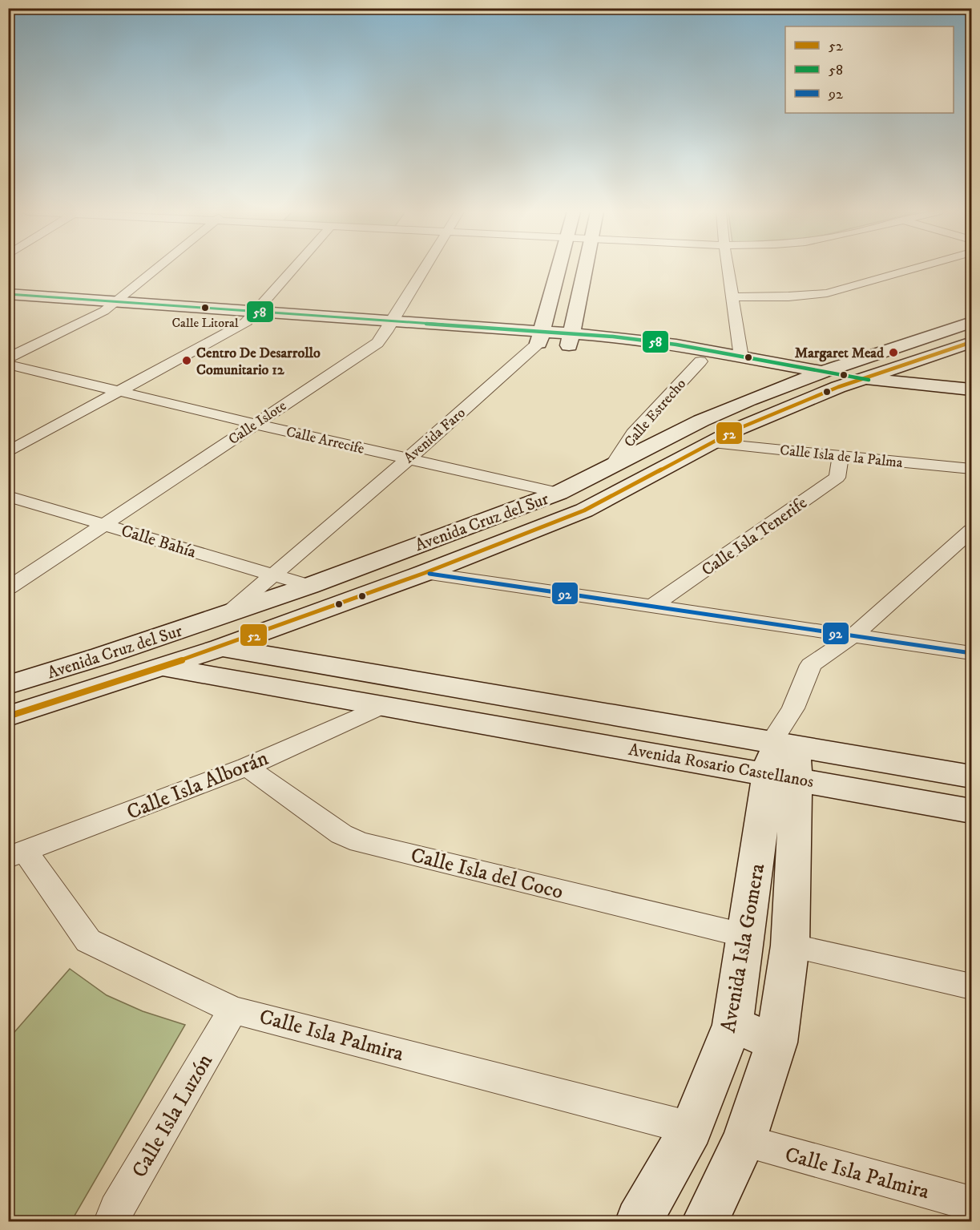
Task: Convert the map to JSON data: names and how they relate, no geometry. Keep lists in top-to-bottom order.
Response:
{
  "streets": {
    "main road": ["Avenida Cruz del Sur", "Avenida Rosario Castellanos", "Avenida Isla Gomera"],
    "street": [
      "Calle Estrecho",
      "Calle Islote",
      "Avenida Faro",
      "Calle Arrecife",
      "Calle Isla de la Palma",
      "Calle Isla Tenerife",
      "Calle Bahía",
      "Calle Isla Alborán",
      "Calle Isla del Coco",
      "Calle Isla Palmira",
      "Calle Isla Luzón"
    ]
  },
  "crossings": [
    ["Calle Estrecho", "Avenida Cruz del Sur"],
    ["Calle Islote", "Calle Arrecife"],
    ["Calle Islote", "Calle Bahía"],
    ["Avenida Faro", "Calle Arrecife"],
    ["Avenida Faro", "Avenida Cruz del Sur"],
    ["Avenida Faro", "Calle Bahía"],
    ["Calle Arrecife", "Avenida Cruz del Sur"],
    ["Calle Isla de la Palma", "Avenida Cruz del Sur"],
    ["Calle Isla de la Palma", "Calle Isla Tenerife"],
    ["Avenida Cruz del Sur", "Calle Bahía"],
    ["Avenida Cruz del Sur", "Avenida Rosario Castellanos"],
    ["Avenida Rosario Castellanos", "Calle Isla Alborán"],
    ["Avenida Rosario Castellanos", "Avenida Isla Gomera"],
    ["Calle Isla Alborán", "Calle Isla del Coco"],
    ["Calle Isla Alborán", "Calle Isla Palmira"],
    ["Calle Isla del Coco", "Avenida Isla Gomera"],
    ["Avenida Isla Gomera", "Calle Isla Palmira"],
    ["Calle Isla Palmira", "Calle Isla Luzón"]
  ],
  "places": ["Calle Litoral", "Margaret Mead", "Centro De Desarrollo Comunitario 12"],
  "lines": ["transit line 58", "transit line 52", "transit line 92"],
  "legend": ["52", "58", "92"]
}
